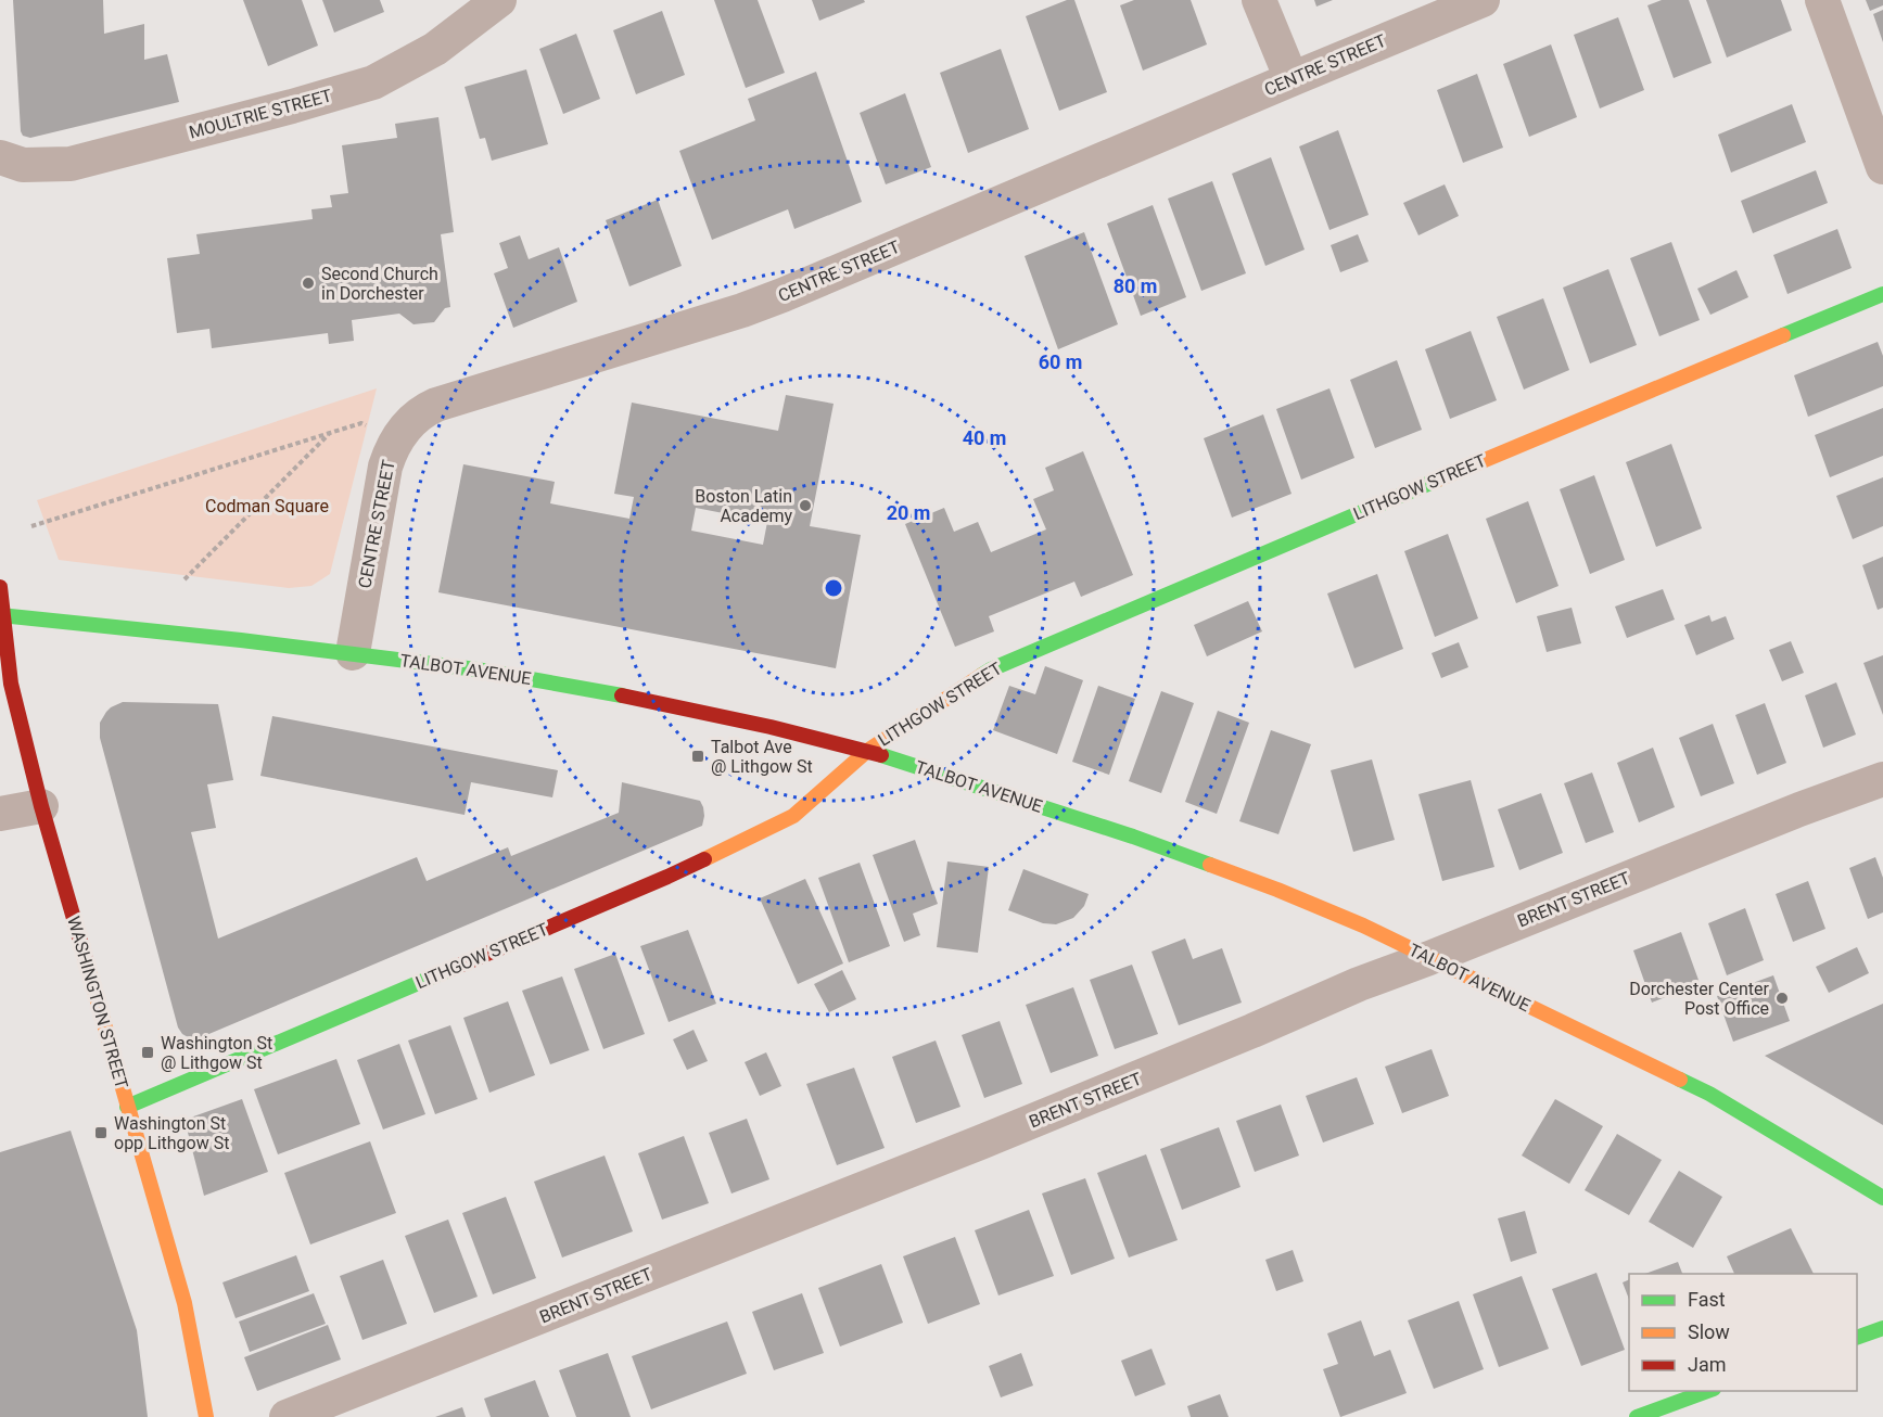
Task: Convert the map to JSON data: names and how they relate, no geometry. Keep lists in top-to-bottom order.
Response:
{
  "streets": {
    "main road": ["LITHGOW STREET", "TALBOT AVENUE", "WASHINGTON STREET"],
    "street": ["CENTRE STREET", "MOULTRIE STREET", "BRENT STREET"]
  },
  "crossings": [
    ["CENTRE STREET", "TALBOT AVENUE"],
    ["LITHGOW STREET", "TALBOT AVENUE"],
    ["LITHGOW STREET", "WASHINGTON STREET"],
    ["TALBOT AVENUE", "BRENT STREET"],
    ["TALBOT AVENUE", "WASHINGTON STREET"]
  ],
  "parks": ["Codman Square"],
  "places": {
    "other": ["Second Church in Dorchester", "Boston Latin Academy", "Dorchester Center Post Office"],
    "transit": ["Talbot Ave @ Lithgow St", "Washington St @ Lithgow St", "Washington St opp Lithgow St"]
  },
  "legend": ["Fast", "Slow", "Jam"],
  "rings": [
    "80 m",
    "60 m",
    "40 m",
    "20 m"
  ]
}
